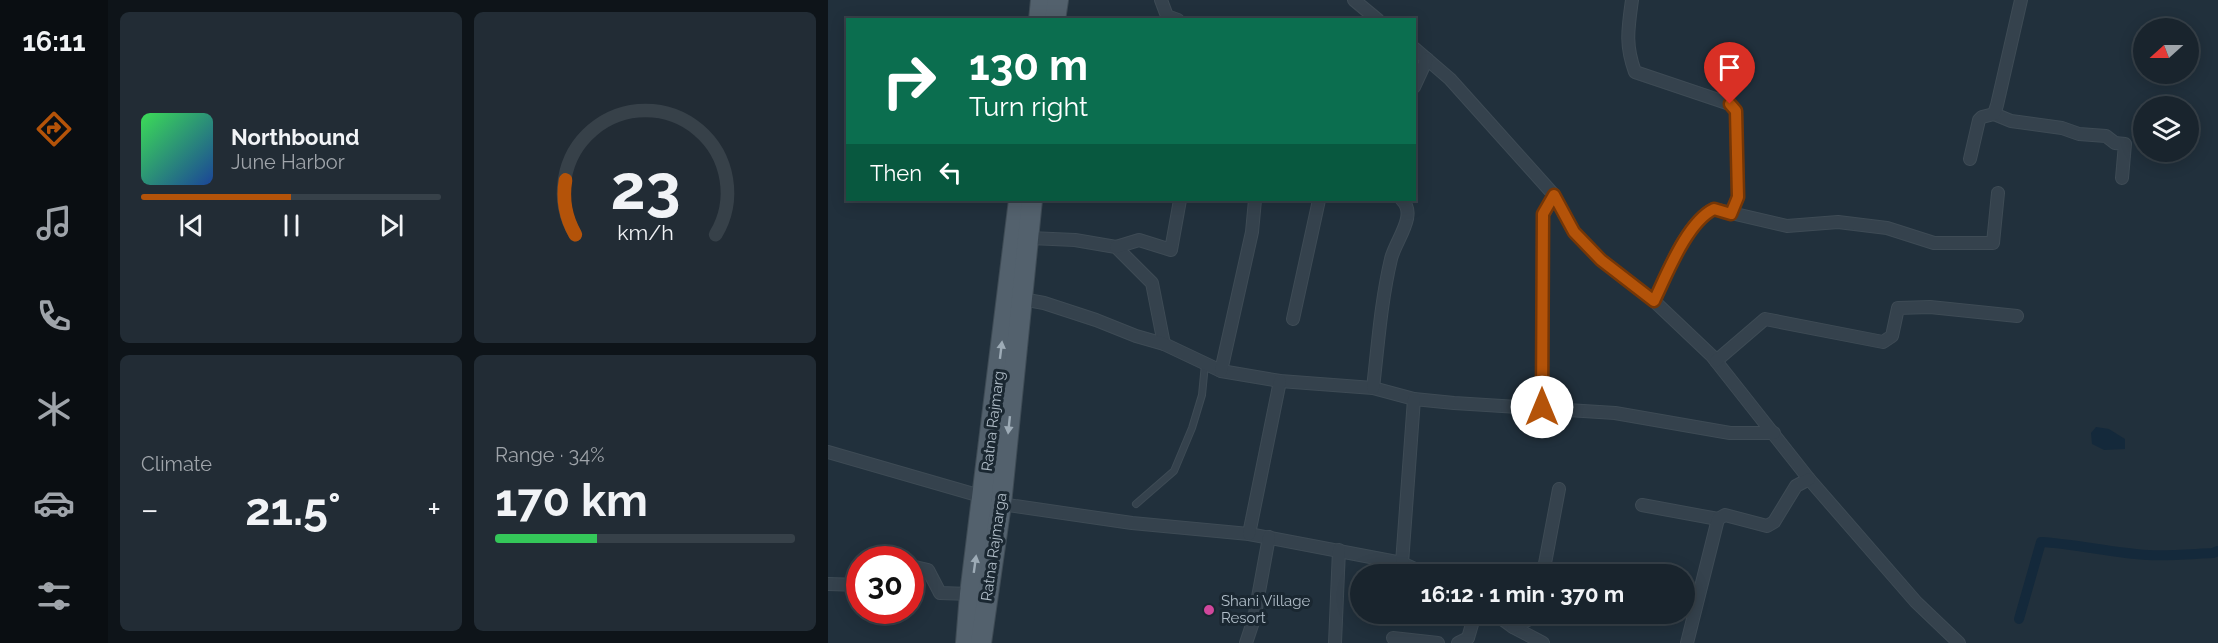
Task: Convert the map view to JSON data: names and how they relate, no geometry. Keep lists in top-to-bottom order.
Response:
{
  "streets": {
    "main road": ["Ratna Rajmarg", "Ratna Rajmarga"]
  },
  "crossings": [
    ["Ratna Rajmarg", "Ratna Rajmarga"]
  ],
  "one_way": ["Ratna Rajmarg", "Ratna Rajmarga"],
  "places": ["Shani Village Resort"],
  "north": "left",
  "page": {
    "tabs": "16:11",
    "turn": ["130 m", "Turn right"],
    "song": ["Northbound", "June Harbor"],
    "then": "Then",
    "tile": [
      "Climate",
      ["Range · 34%", "170 km"]
    ],
    "heat": ["−", "21.5°", "+"],
    "limit": "30",
    "trip": "16:12 · 1 min · 370 m",
    "gauge": ["23", "km/h"]
  }
}
